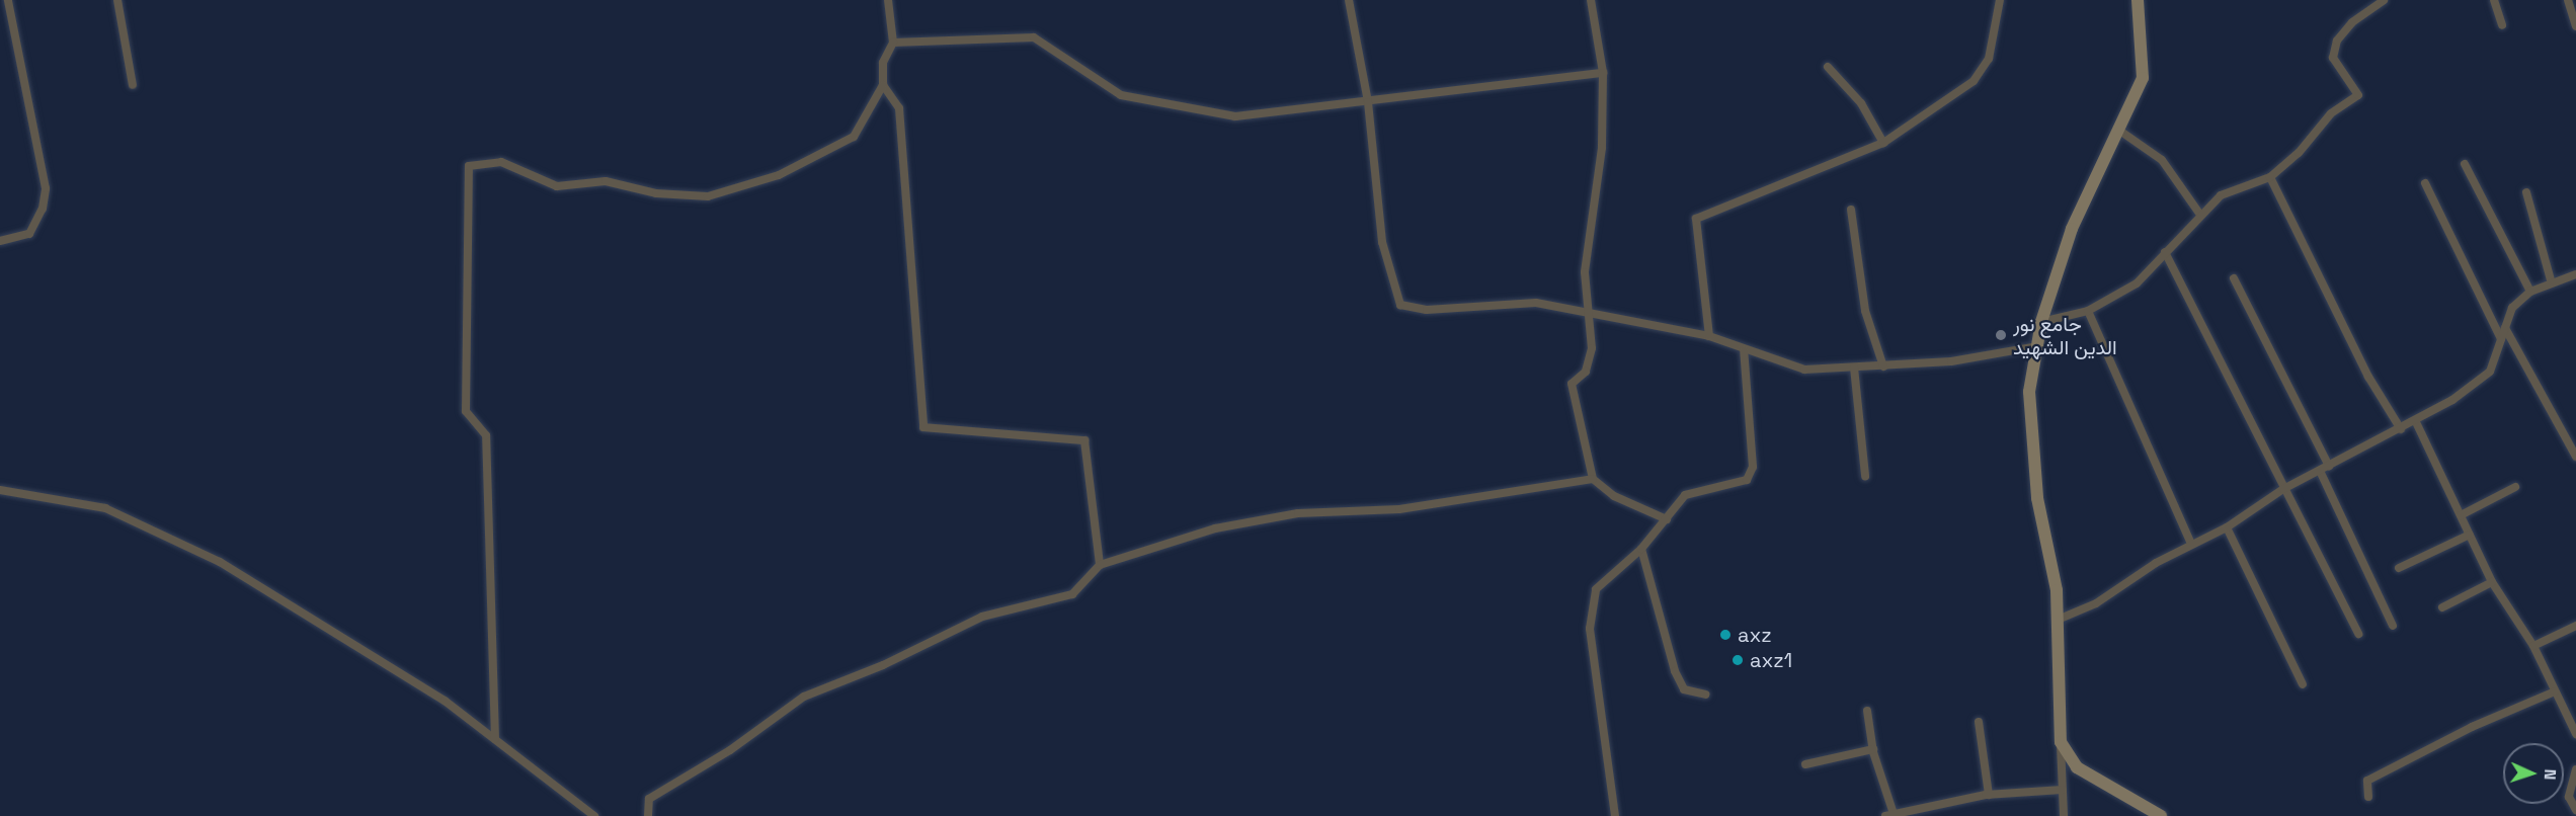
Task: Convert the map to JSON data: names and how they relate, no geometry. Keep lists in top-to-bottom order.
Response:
{
  "places": ["جامع نور الدين الشهيد", "axz", "axz1"],
  "north": "right"
}
